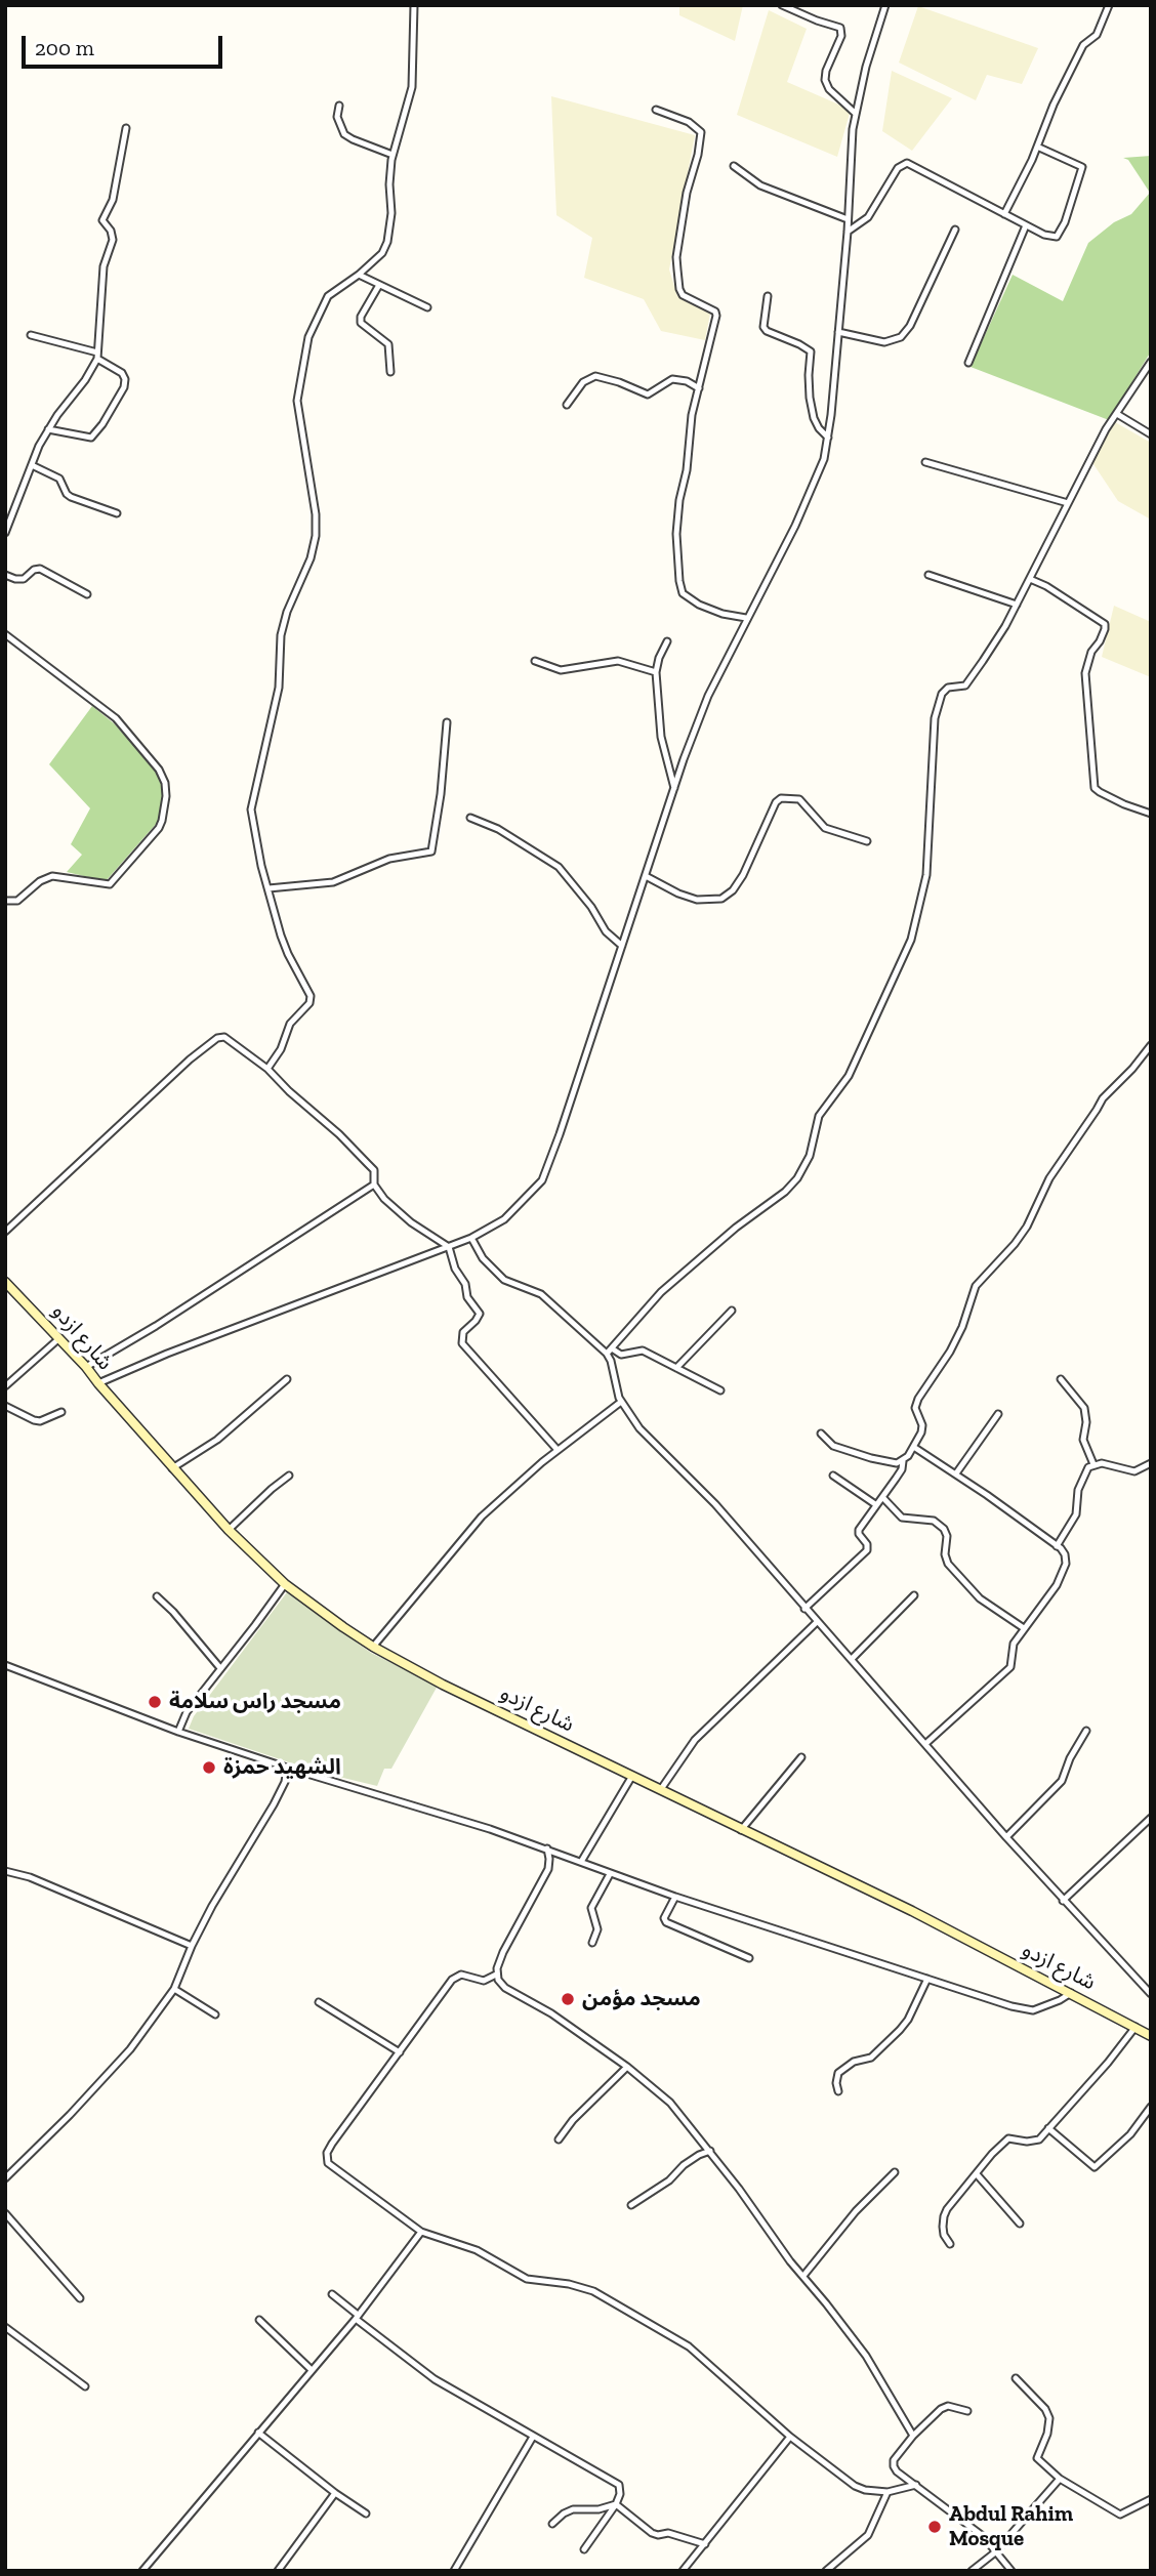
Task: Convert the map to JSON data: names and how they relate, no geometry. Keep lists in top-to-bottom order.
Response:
{
  "streets": {
    "street": ["شارع ازدو"]
  },
  "places": [
    "مسجد راس سلامة",
    "الشهيد حمزة",
    "مسجد مؤمن",
    "Abdul Rahim Mosque"
  ],
  "scale_bar": "200 m"
}
